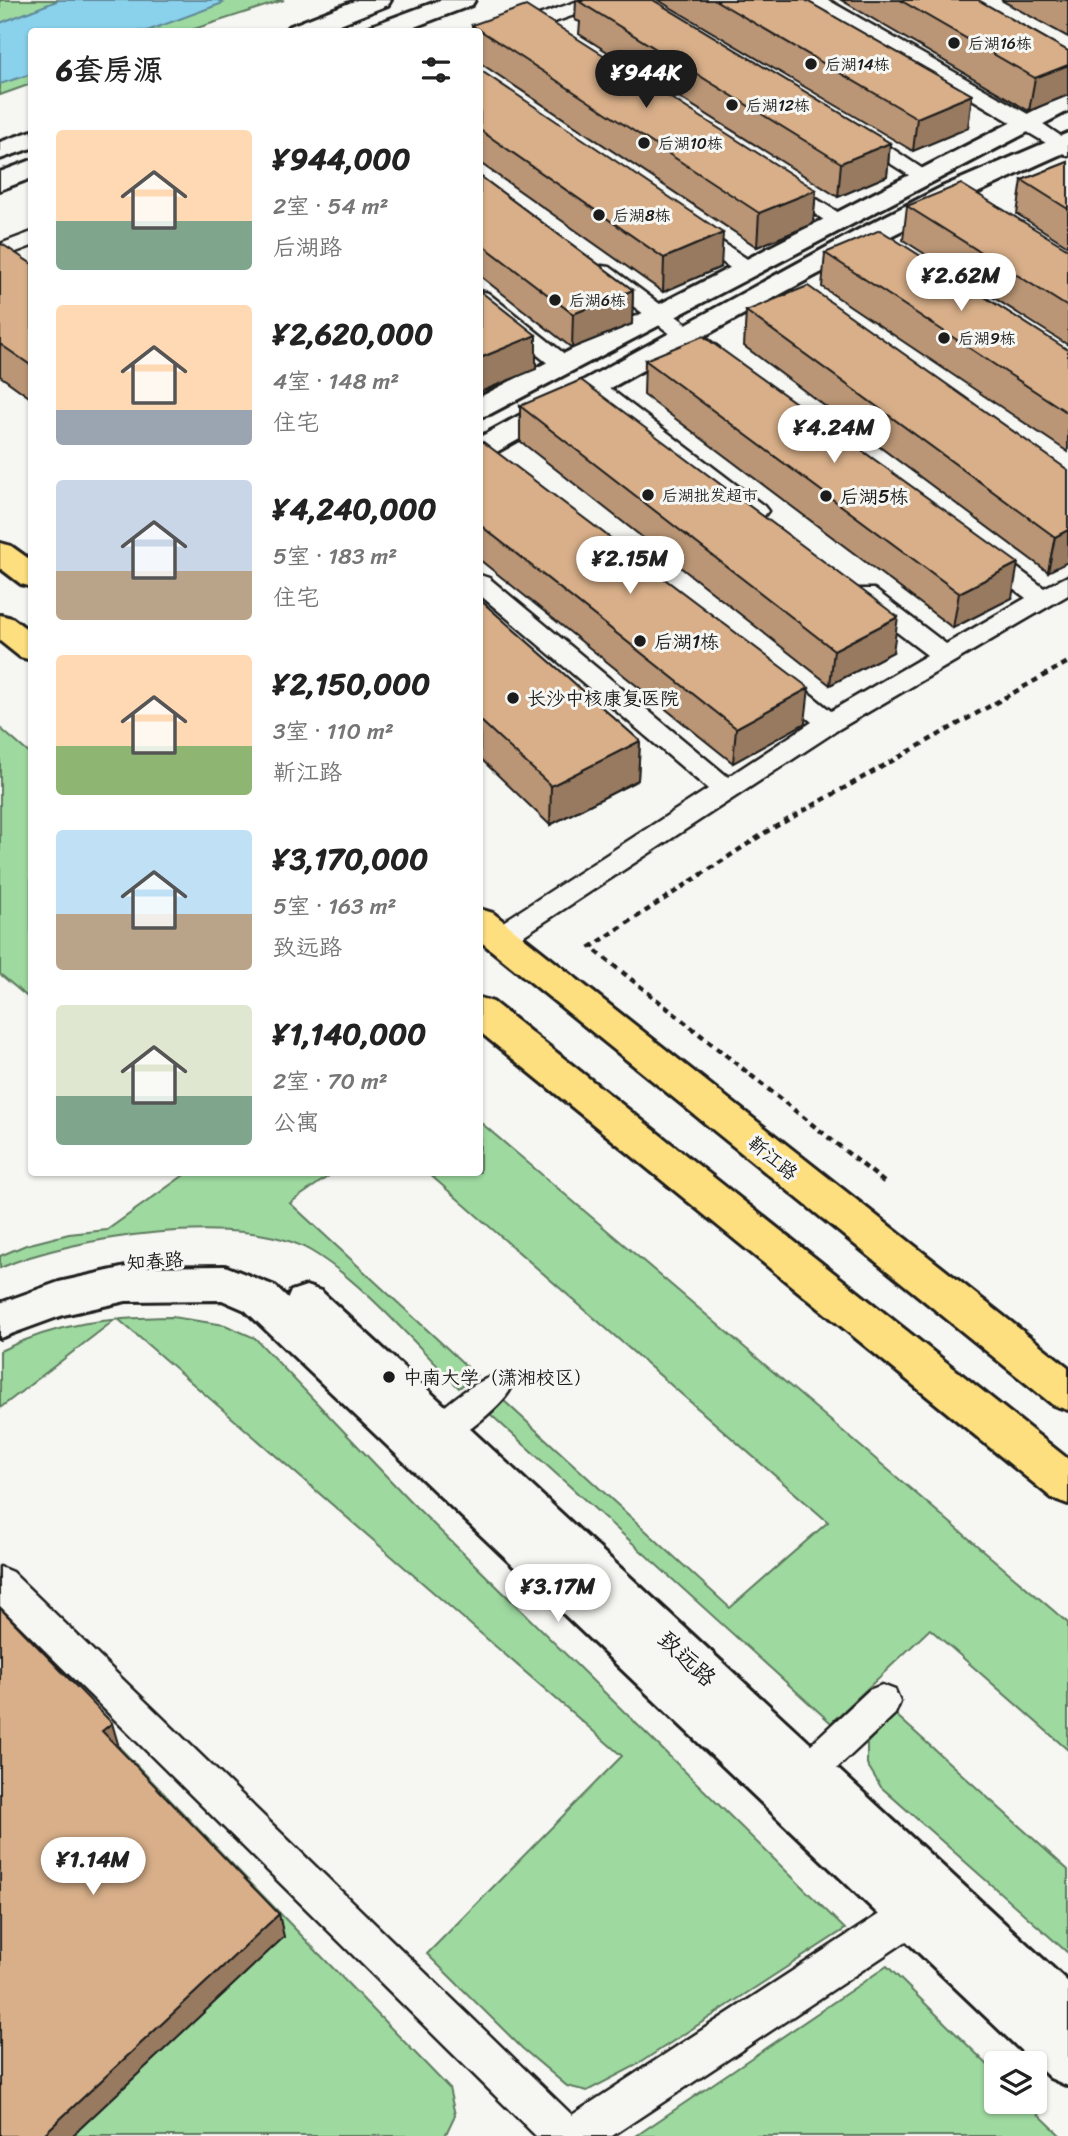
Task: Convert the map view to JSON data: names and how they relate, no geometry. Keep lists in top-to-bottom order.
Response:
{
  "streets": {
    "main road": ["靳江路"],
    "street": ["知春路", "致远路"]
  },
  "crossings": [
    ["知春路", "致远路"]
  ],
  "places": [
    "后湖16栋",
    "后湖14栋",
    "后湖12栋",
    "后湖10栋",
    "后湖8栋",
    "后湖6栋",
    "后湖9栋",
    "后湖批发超市",
    "后湖5栋",
    "后湖1栋",
    "长沙中核康复医院",
    "中南大学（潇湘校区）"
  ],
  "page": {
    "heading": "6套房源",
    "price": [
      "¥944K",
      "¥2.62M",
      "¥4.24M",
      "¥2.15M",
      "¥3.17M",
      "¥1.14M"
    ],
    "list": [
      {
        "name": "¥944,000",
        "note": "2室 · 54 m² · 后湖路"
      },
      {
        "name": "¥2,620,000",
        "note": "4室 · 148 m² · 住宅"
      },
      {
        "name": "¥4,240,000",
        "note": "5室 · 183 m² · 住宅"
      },
      {
        "name": "¥2,150,000",
        "note": "3室 · 110 m² · 靳江路"
      },
      {
        "name": "¥3,170,000",
        "note": "5室 · 163 m² · 致远路"
      },
      {
        "name": "¥1,140,000",
        "note": "2室 · 70 m² · 公寓"
      }
    ]
  }
}
